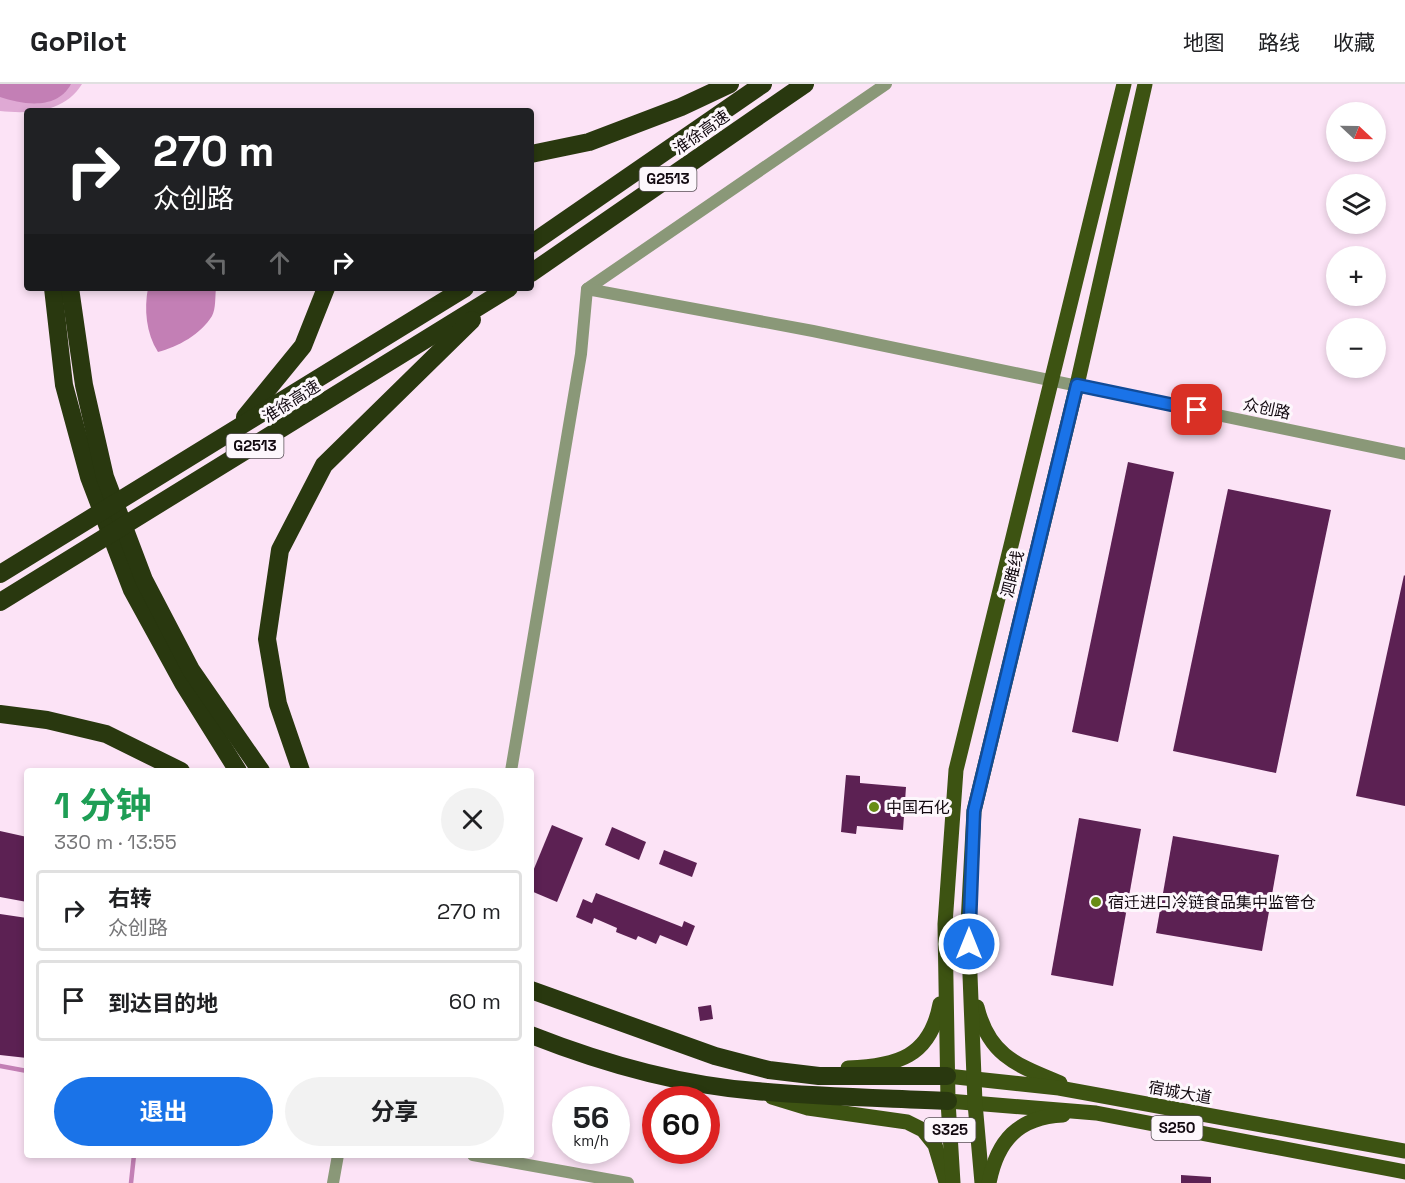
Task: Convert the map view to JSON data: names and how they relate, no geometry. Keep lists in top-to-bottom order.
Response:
{
  "streets": {
    "highway": ["淮徐高速", "G2513"],
    "main road": [
      "泗睢线",
      "宿城大道",
      "S250",
      "S325"
    ],
    "street": ["众创路"]
  },
  "crossings": [
    ["众创路", "泗睢线"],
    ["泗睢线", "宿城大道"],
    ["泗睢线", "S325"],
    ["宿城大道", "S325"],
    ["S250", "S325"]
  ],
  "places": ["中国石化", "宿迁进口冷链食品集中监管仓"],
  "north": "right",
  "page": {
    "header": "GoPilot",
    "nav": ["地图", "路线", "收藏"],
    "map_buttons": ["+", "−"],
    "turn": ["270 m", "众创路"],
    "heading": ["1 分钟", "330 m · 13:55"],
    "list": [
      {
        "name": "右转",
        "note": "众创路",
        "value": "270 m"
      },
      {
        "name": "到达目的地",
        "value": "60 m"
      }
    ],
    "buttons": ["退出", "分享"],
    "speed": "56 km/h",
    "limit": "60"
  }
}
